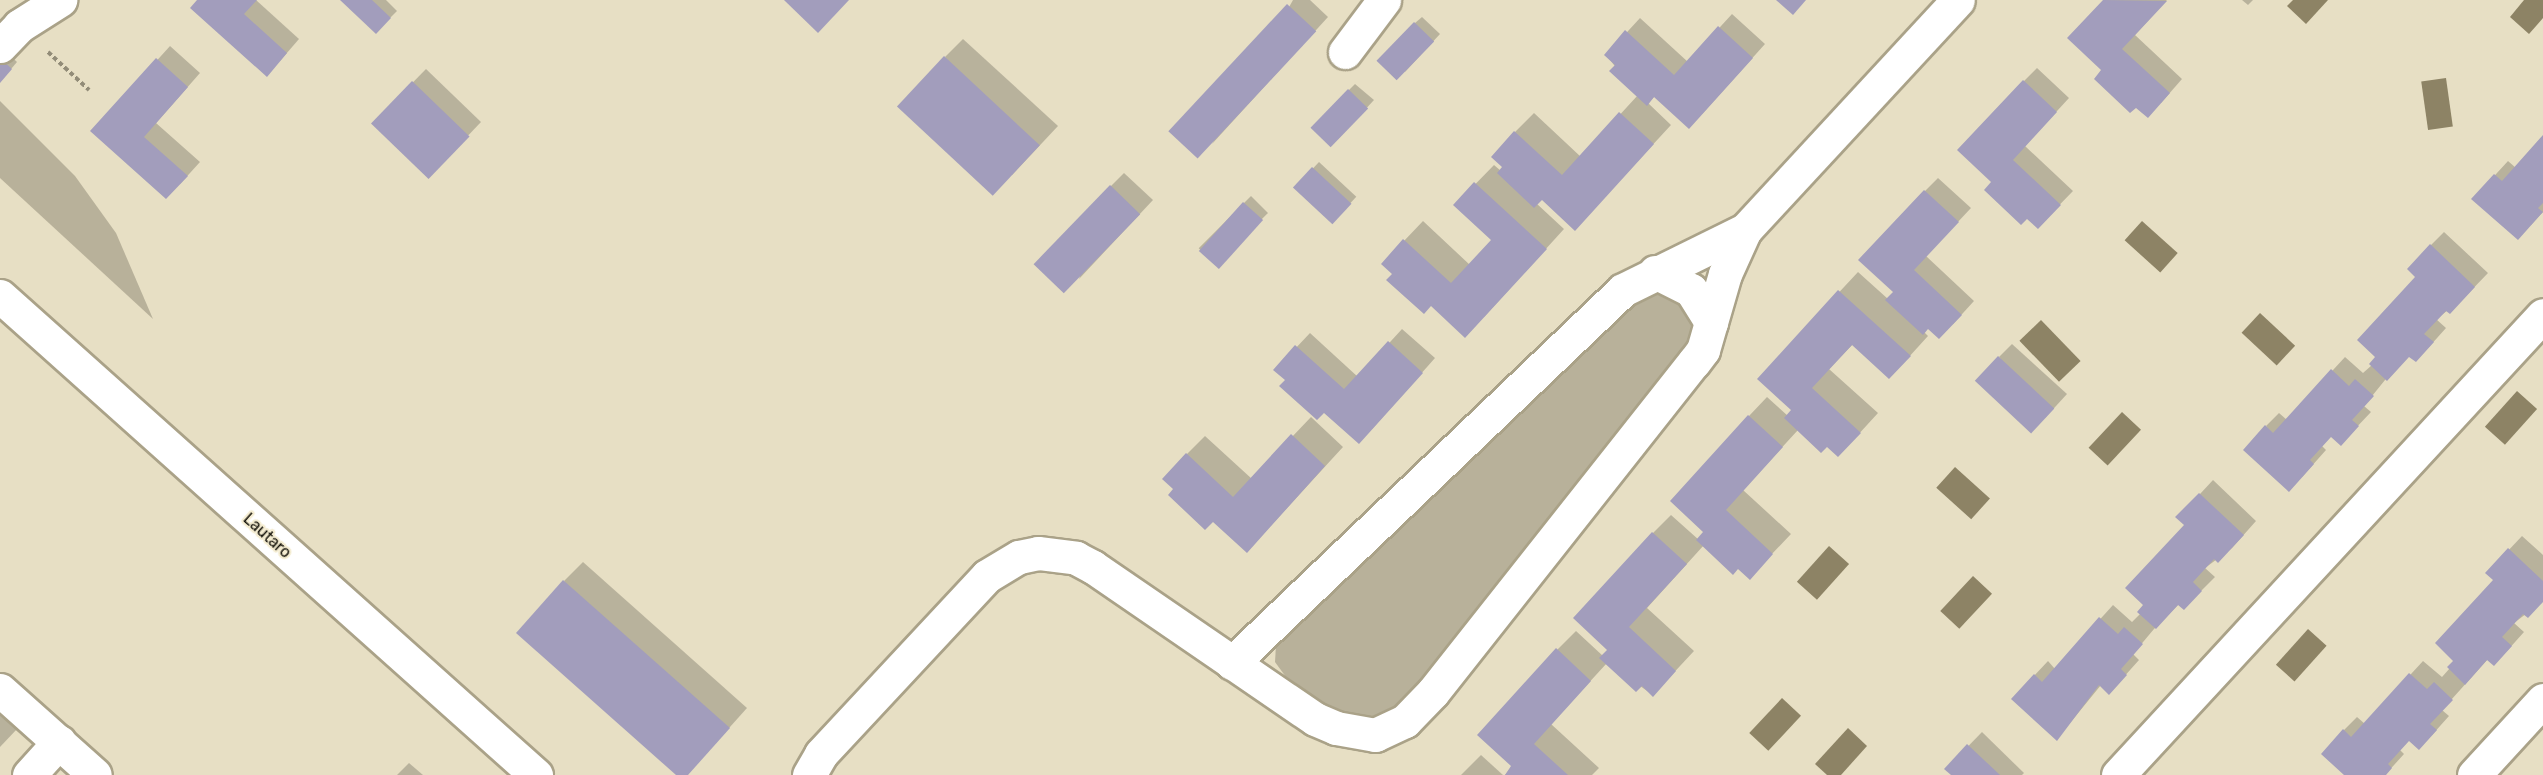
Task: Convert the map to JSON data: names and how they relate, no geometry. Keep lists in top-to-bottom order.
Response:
{
  "streets": {
    "street": ["Lautaro"]
  }
}
